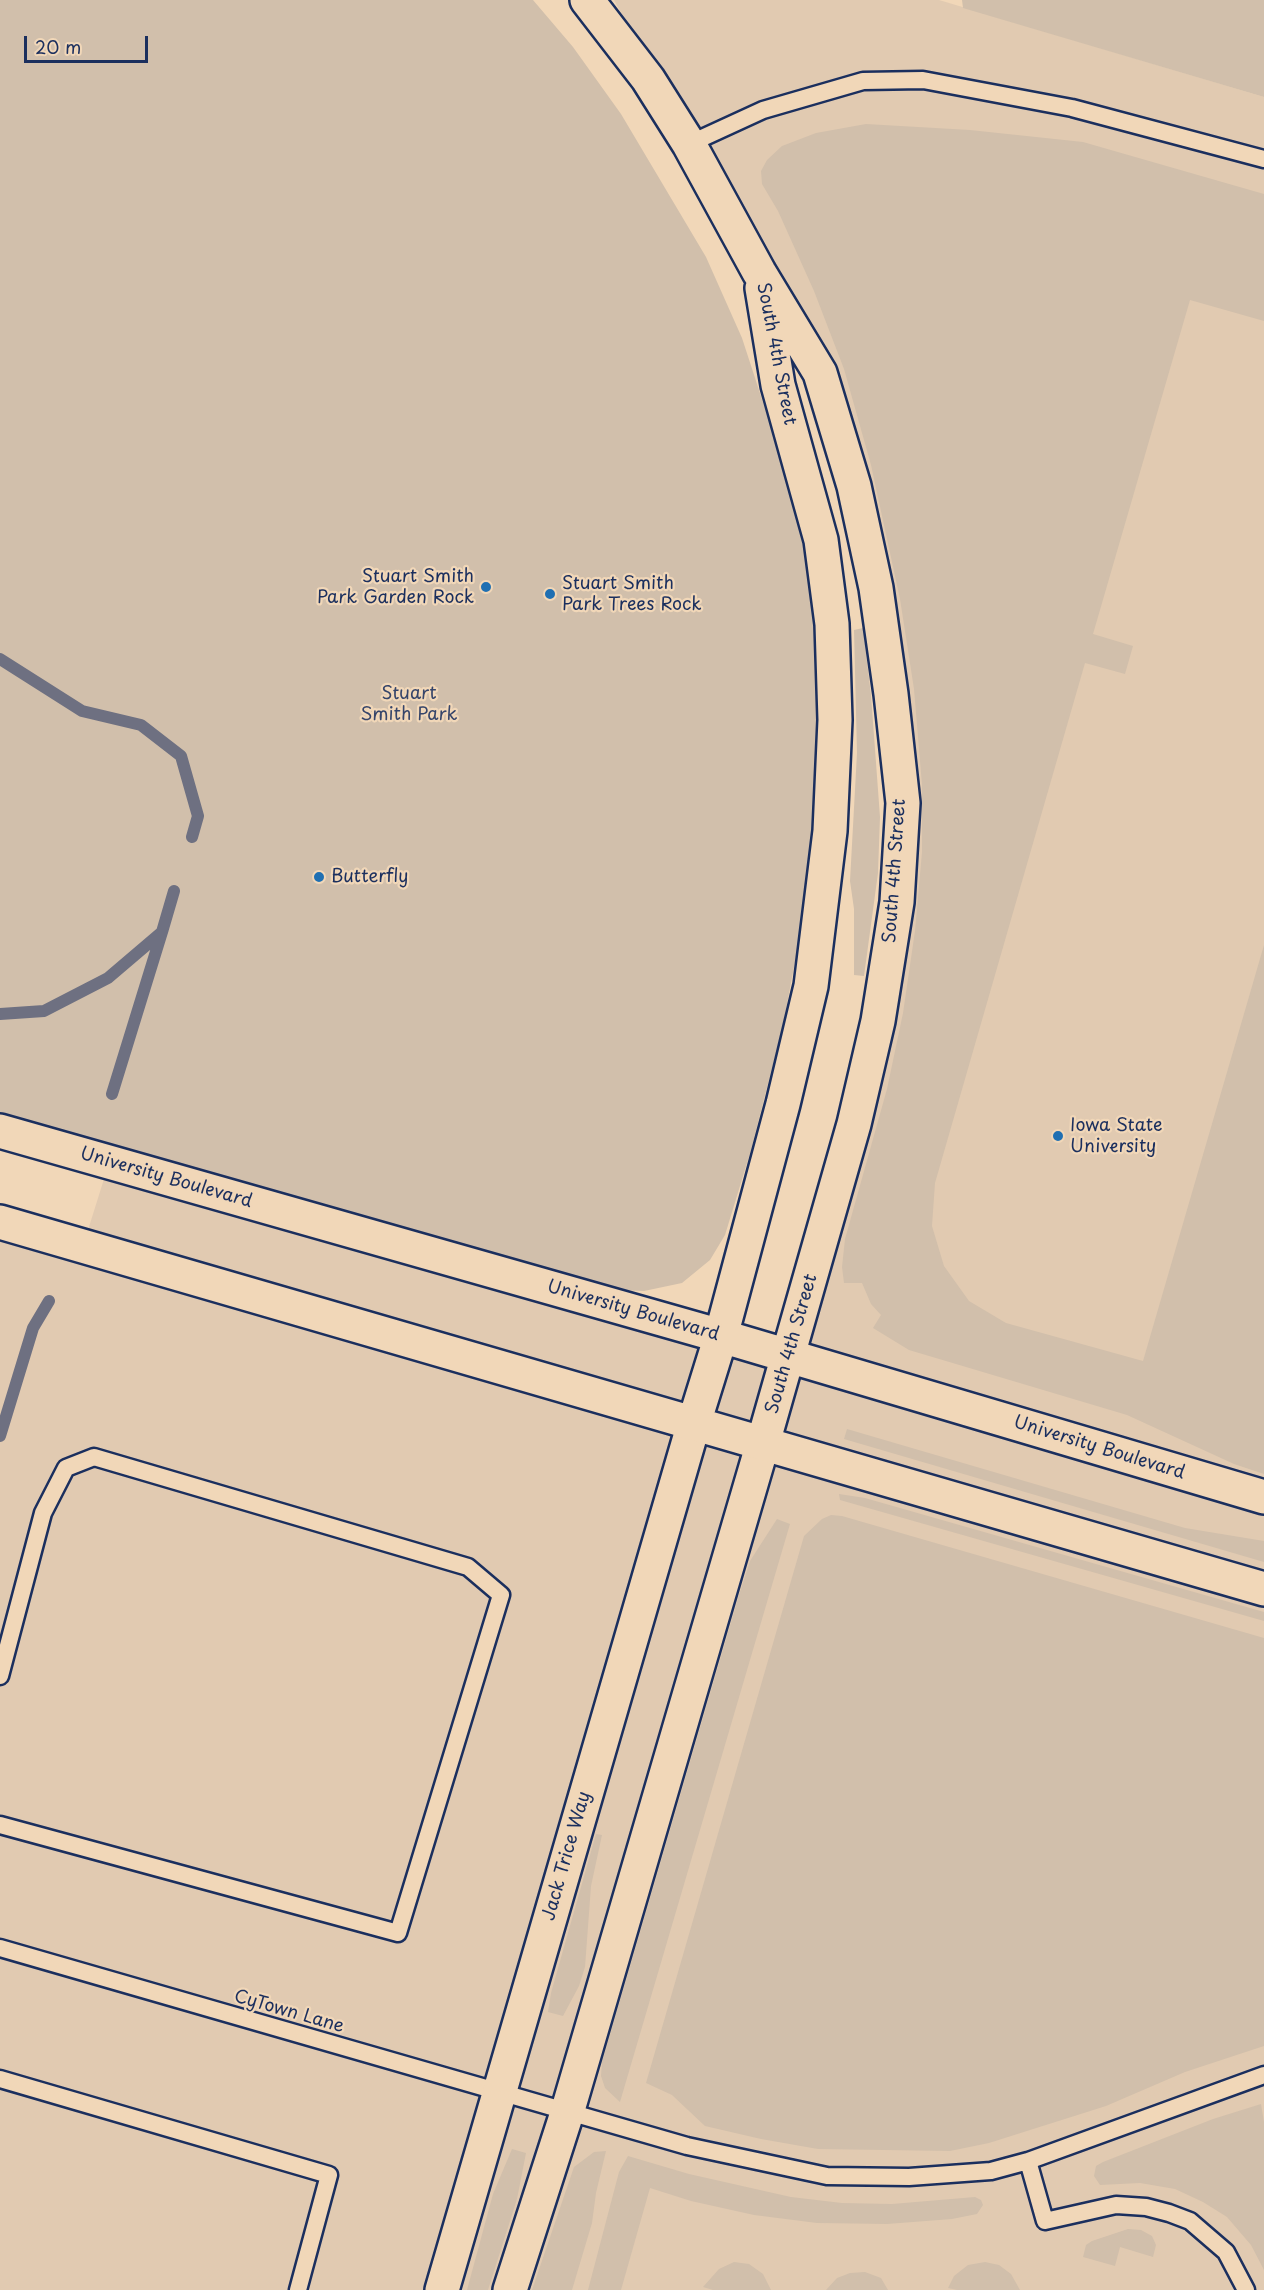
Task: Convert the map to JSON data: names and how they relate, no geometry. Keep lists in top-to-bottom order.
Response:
{
  "streets": {
    "main road": ["South 4th Street", "University Boulevard", "Jack Trice Way"],
    "lane": ["CyTown Lane"]
  },
  "crossings": [
    ["South 4th Street", "University Boulevard"],
    ["South 4th Street", "Jack Trice Way"],
    ["Jack Trice Way", "CyTown Lane"]
  ],
  "parks": ["Stuart Smith Park"],
  "places": [
    "Stuart Smith Park Garden Rock",
    "Stuart Smith Park Trees Rock",
    "Butterfly",
    "Iowa State University"
  ],
  "scale_bar": "20 m"
}
